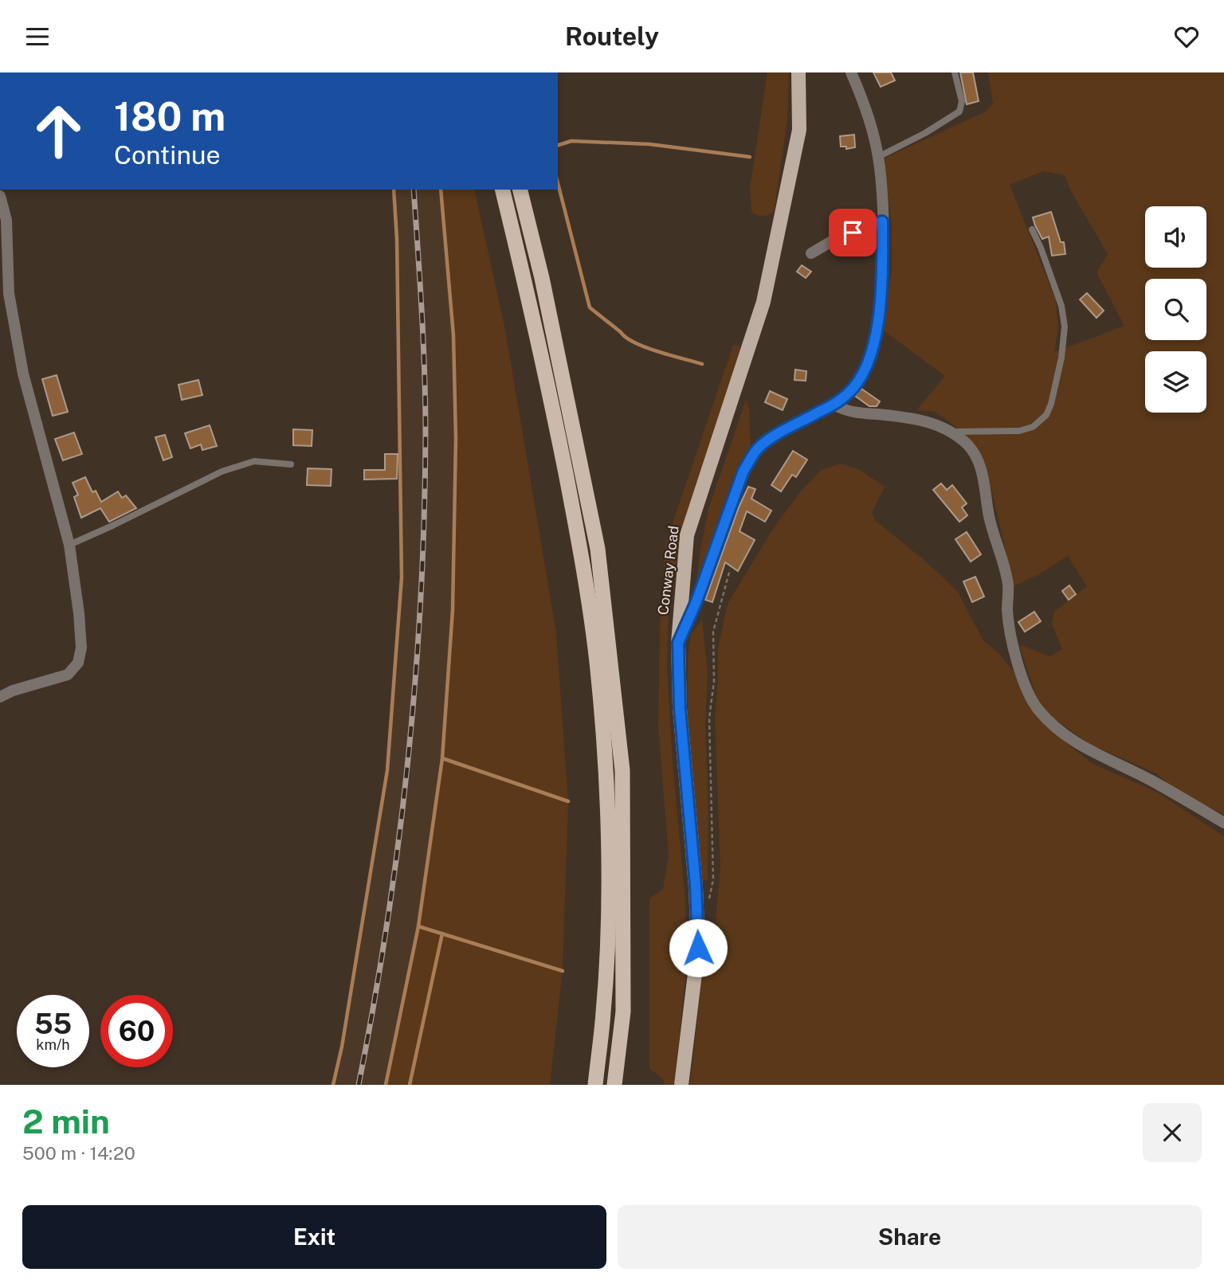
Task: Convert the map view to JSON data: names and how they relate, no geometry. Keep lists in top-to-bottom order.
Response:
{
  "streets": {
    "main road": ["Conway Road"]
  },
  "page": {
    "header": "Routely",
    "turn": ["180 m", "Continue"],
    "speed": "55 km/h",
    "limit": "60",
    "heading": ["2 min", "500 m · 14:20"],
    "buttons": ["Exit", "Share"]
  }
}
